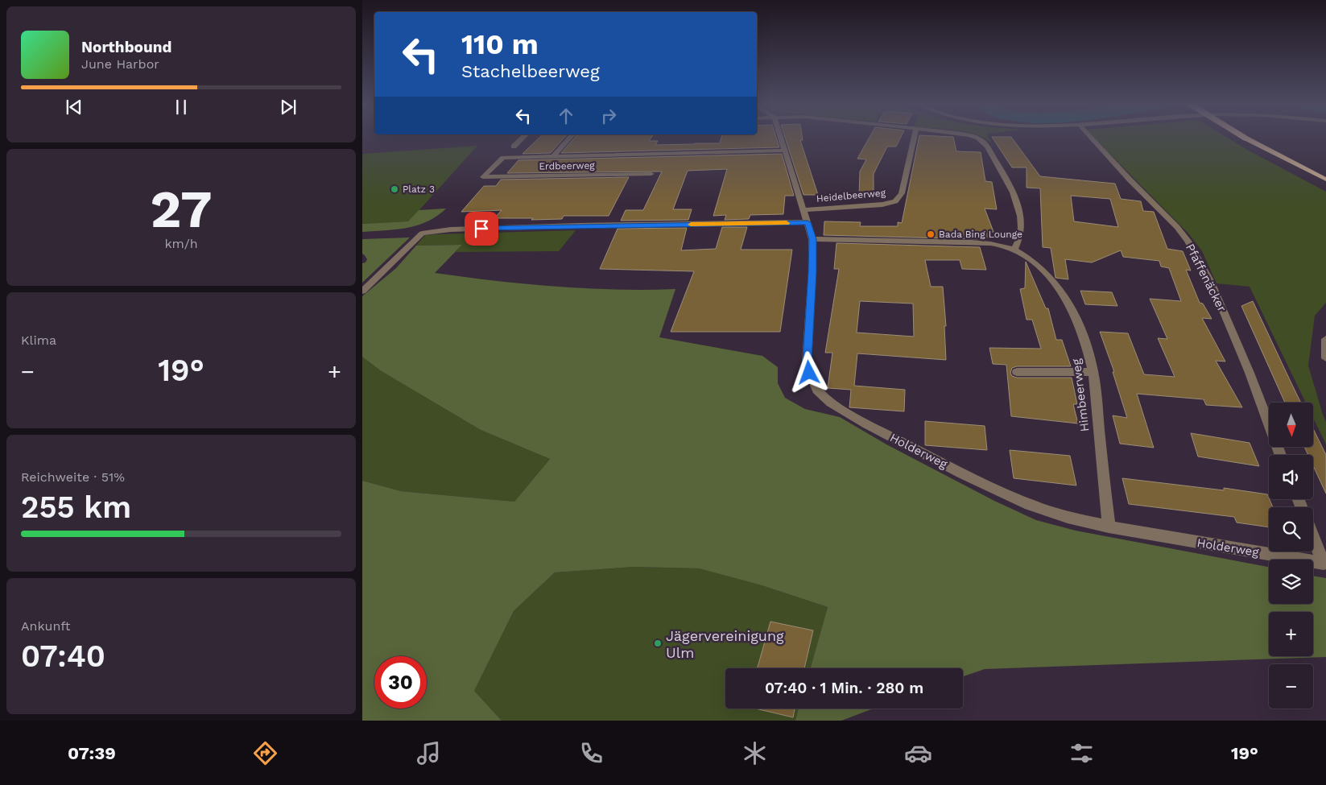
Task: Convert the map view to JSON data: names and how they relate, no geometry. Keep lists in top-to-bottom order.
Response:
{
  "streets": {
    "street": [
      "Erdbeerweg",
      "Heidelbeerweg",
      "Pfaffenäcker",
      "Himbeerweg",
      "Holderweg"
    ]
  },
  "crossings": [
    ["Heidelbeerweg", "Holderweg"],
    ["Himbeerweg", "Holderweg"]
  ],
  "places": ["Platz 3", "Bada Bing Lounge", "Jägervereinigung Ulm"],
  "north": "bottom",
  "page": {
    "turn": ["110 m", "Stachelbeerweg"],
    "song": ["Northbound", "June Harbor"],
    "tile": [
      ["27", "km/h"],
      "Klima",
      ["Reichweite · 51%", "255 km"],
      ["Ankunft", "07:40"]
    ],
    "heat": ["−", "19°", "+"],
    "map_buttons": ["+", "−"],
    "limit": "30",
    "trip": "07:40 · 1 Min. · 280 m",
    "tabs": ["07:39", "19°"]
  }
}
